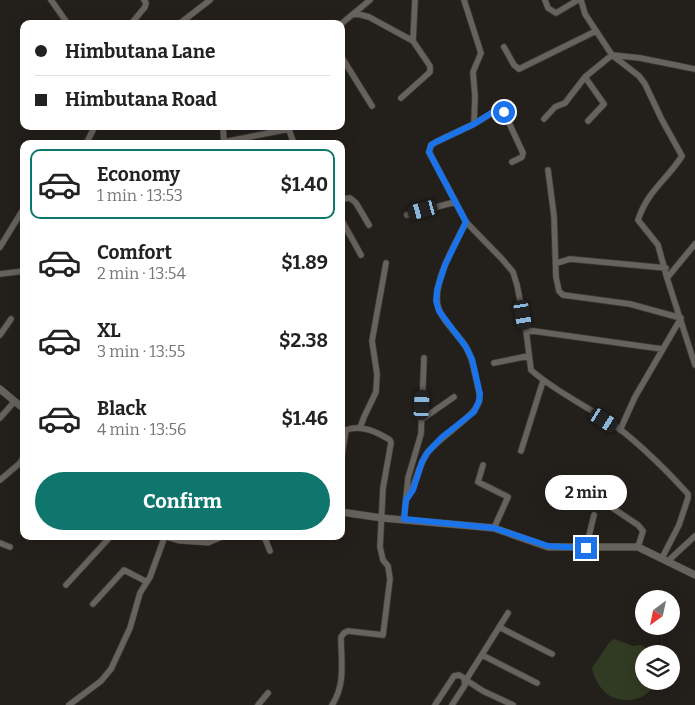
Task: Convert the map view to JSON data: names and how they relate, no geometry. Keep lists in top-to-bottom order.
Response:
{
  "north": "bottom left",
  "page": {
    "banner": ["Himbutana Lane", "Himbutana Road"],
    "list": [
      {
        "name": "Economy",
        "note": "1 min · 13:53",
        "value": "$1.40"
      },
      {
        "name": "Comfort",
        "note": "2 min · 13:54",
        "value": "$1.89"
      },
      {
        "name": "XL",
        "note": "3 min · 13:55",
        "value": "$2.38"
      },
      {
        "name": "Black",
        "note": "4 min · 13:56",
        "value": "$1.46"
      }
    ],
    "buttons": "Confirm",
    "bubble": "2 min"
  }
}
